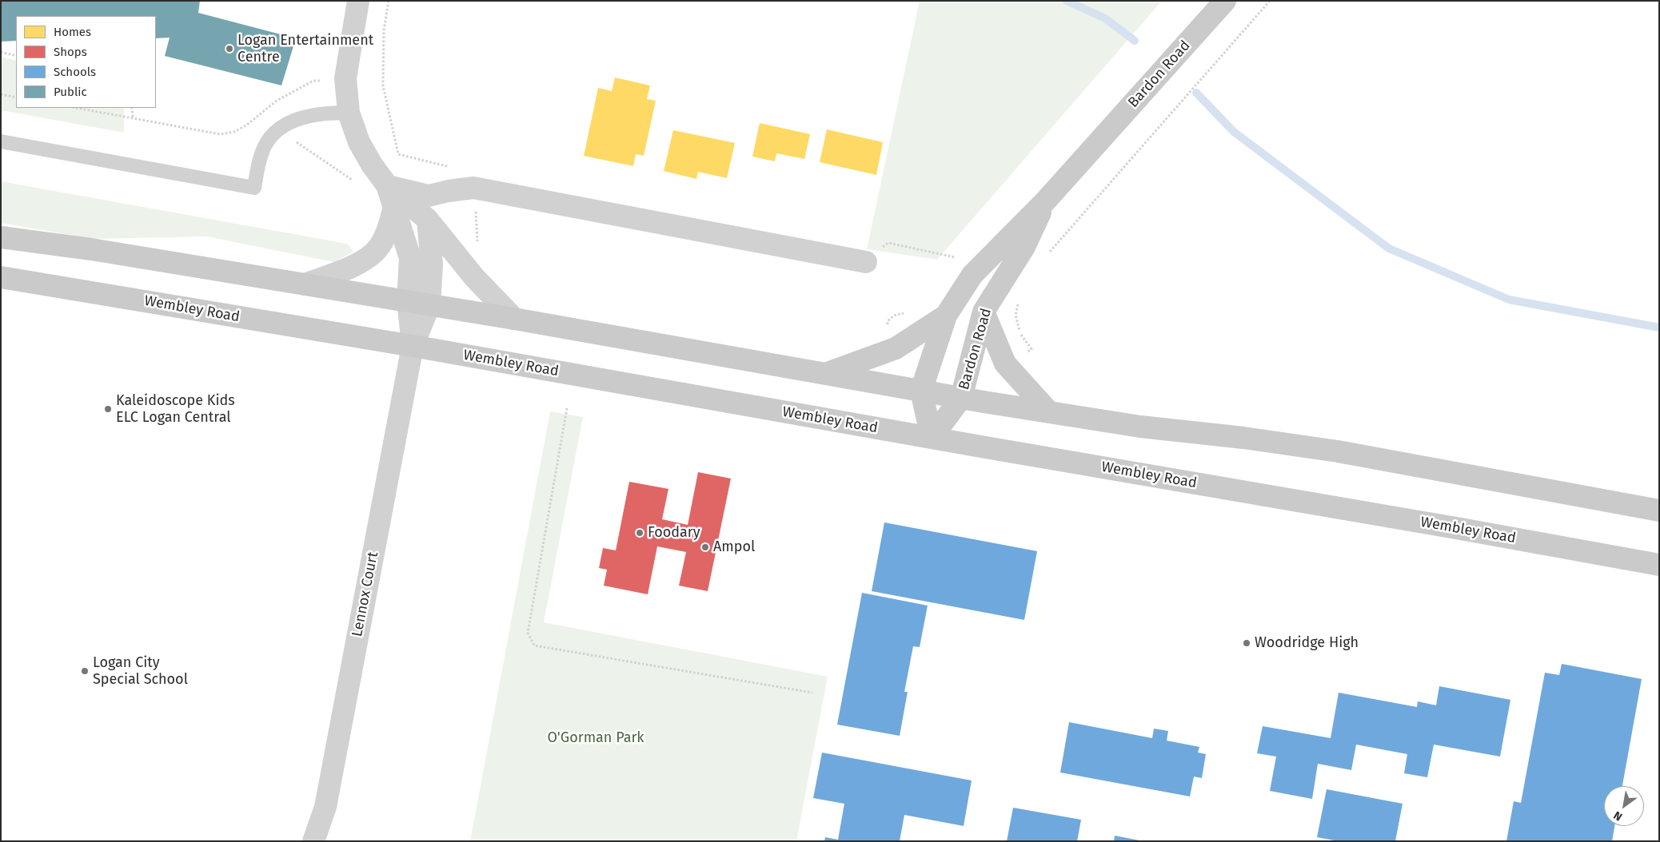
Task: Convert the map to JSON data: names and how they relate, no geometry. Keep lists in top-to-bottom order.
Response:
{
  "streets": {
    "main road": ["Bardon Road", "Wembley Road"],
    "street": ["Lennox Court"]
  },
  "crossings": [
    ["Bardon Road", "Wembley Road"],
    ["Wembley Road", "Lennox Court"]
  ],
  "parks": ["O'Gorman Park"],
  "places": [
    "Logan Entertainment Centre",
    "Kaleidoscope Kids ELC Logan Central",
    "Foodary",
    "Ampol",
    "Woodridge High",
    "Logan City Special School"
  ],
  "legend": [
    "Homes",
    "Shops",
    "Schools",
    "Public"
  ],
  "north": "bottom left"
}
